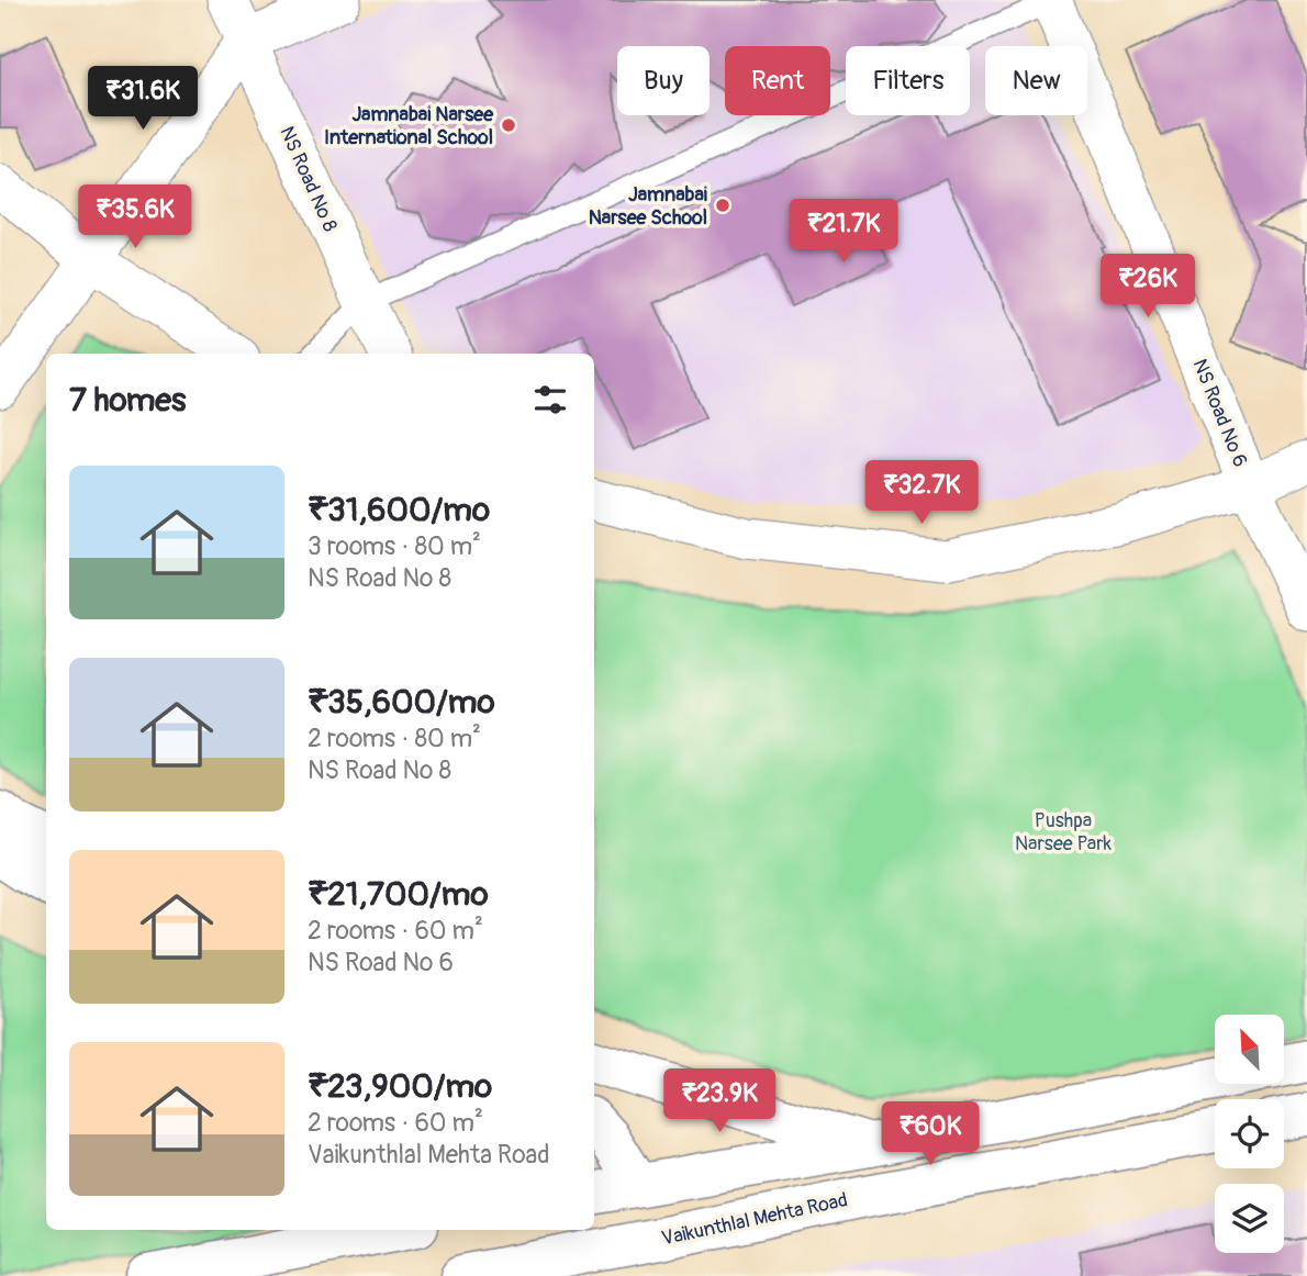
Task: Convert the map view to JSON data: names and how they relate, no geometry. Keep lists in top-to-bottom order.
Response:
{
  "streets": {
    "main road": ["Vaikunthlal Mehta Road"],
    "street": ["NS Road No 8", "NS Road No 6"]
  },
  "parks": ["Pushpa Narsee Park"],
  "places": ["Jamnabai Narsee International School", "Jamnabai Narsee School"],
  "north": "top left",
  "page": {
    "chip": [
      "Buy",
      "Rent",
      "Filters",
      "New"
    ],
    "price": [
      "₹31.6K",
      "₹35.6K",
      "₹21.7K",
      "₹26K",
      "₹32.7K",
      "₹23.9K",
      "₹60K"
    ],
    "heading": "7 homes",
    "list": [
      {
        "name": "₹31,600/mo",
        "note": "3 rooms · 80 m² · NS Road No 8"
      },
      {
        "name": "₹35,600/mo",
        "note": "2 rooms · 80 m² · NS Road No 8"
      },
      {
        "name": "₹21,700/mo",
        "note": "2 rooms · 60 m² · NS Road No 6"
      },
      {
        "name": "₹23,900/mo",
        "note": "2 rooms · 60 m² · Vaikunthlal Mehta Road"
      }
    ]
  }
}
